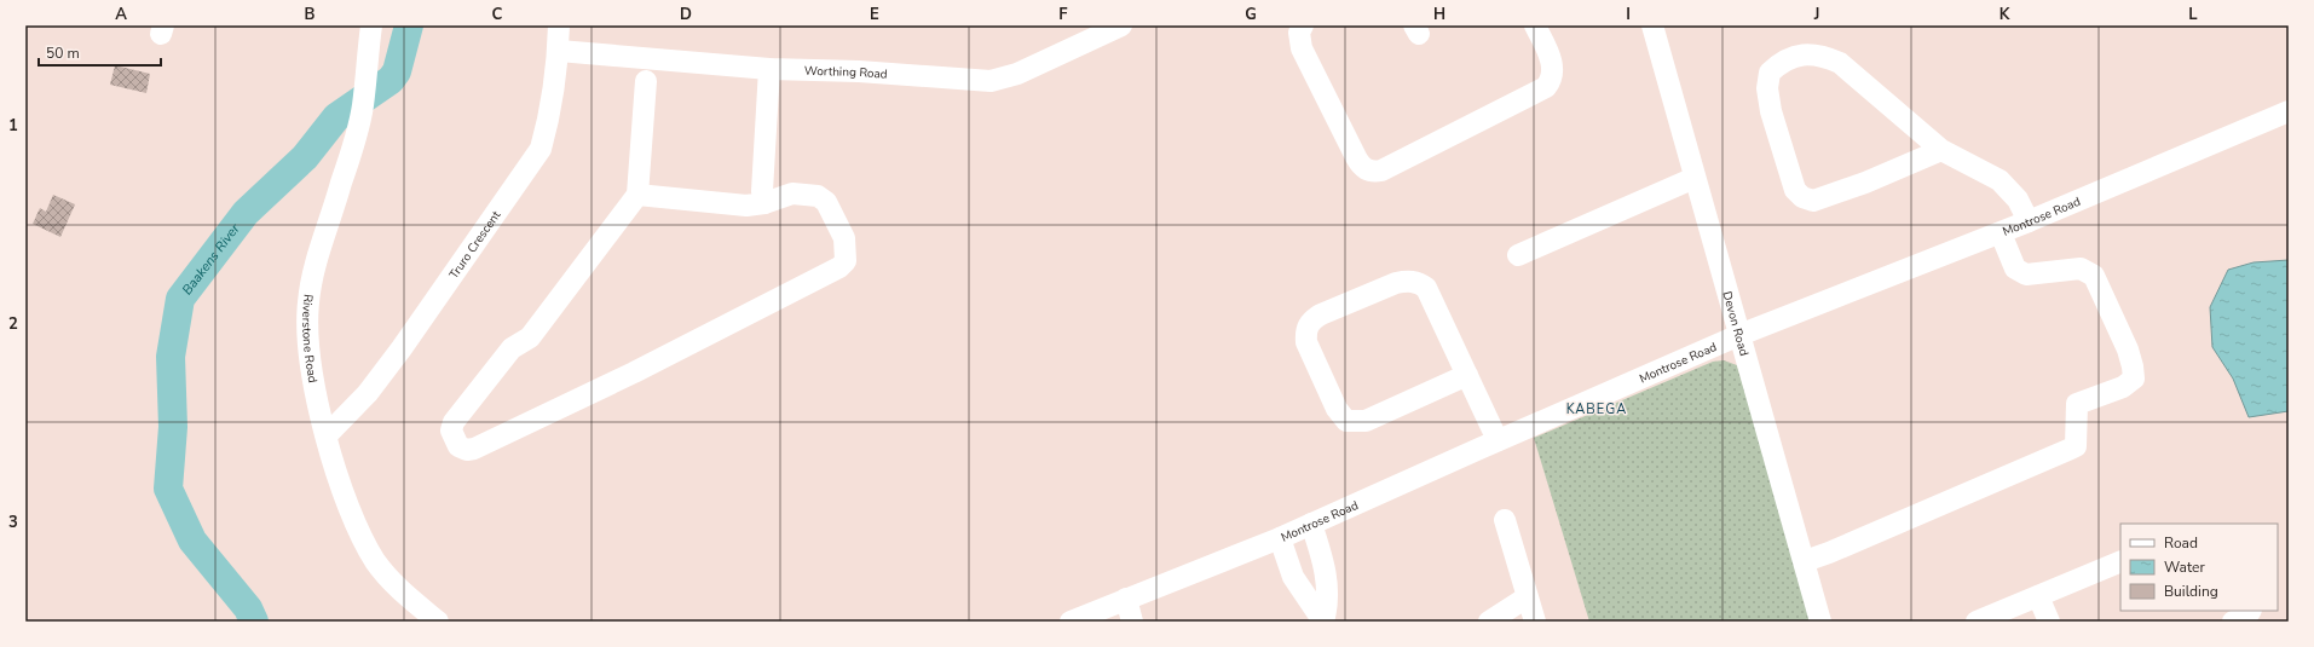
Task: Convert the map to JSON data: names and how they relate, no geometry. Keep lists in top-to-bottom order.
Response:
{
  "streets": {
    "street": [
      "Worthing Road",
      "Montrose Road",
      "Truro Crescent",
      "Devon Road",
      "Riverstone Road"
    ]
  },
  "crossings": [
    ["Worthing Road", "Truro Crescent"],
    ["Montrose Road", "Devon Road"],
    ["Truro Crescent", "Riverstone Road"]
  ],
  "districts": ["KABEGA"],
  "water": ["Baakens River"],
  "legend": ["Road", "Water", "Building"],
  "scale_bar": "50 m",
  "grid": {
    "columns": [
      "A",
      "B",
      "C",
      "D",
      "E",
      "F",
      "G",
      "H",
      "I",
      "J",
      "K",
      "L"
    ],
    "rows": ["1", "2", "3"]
  }
}
